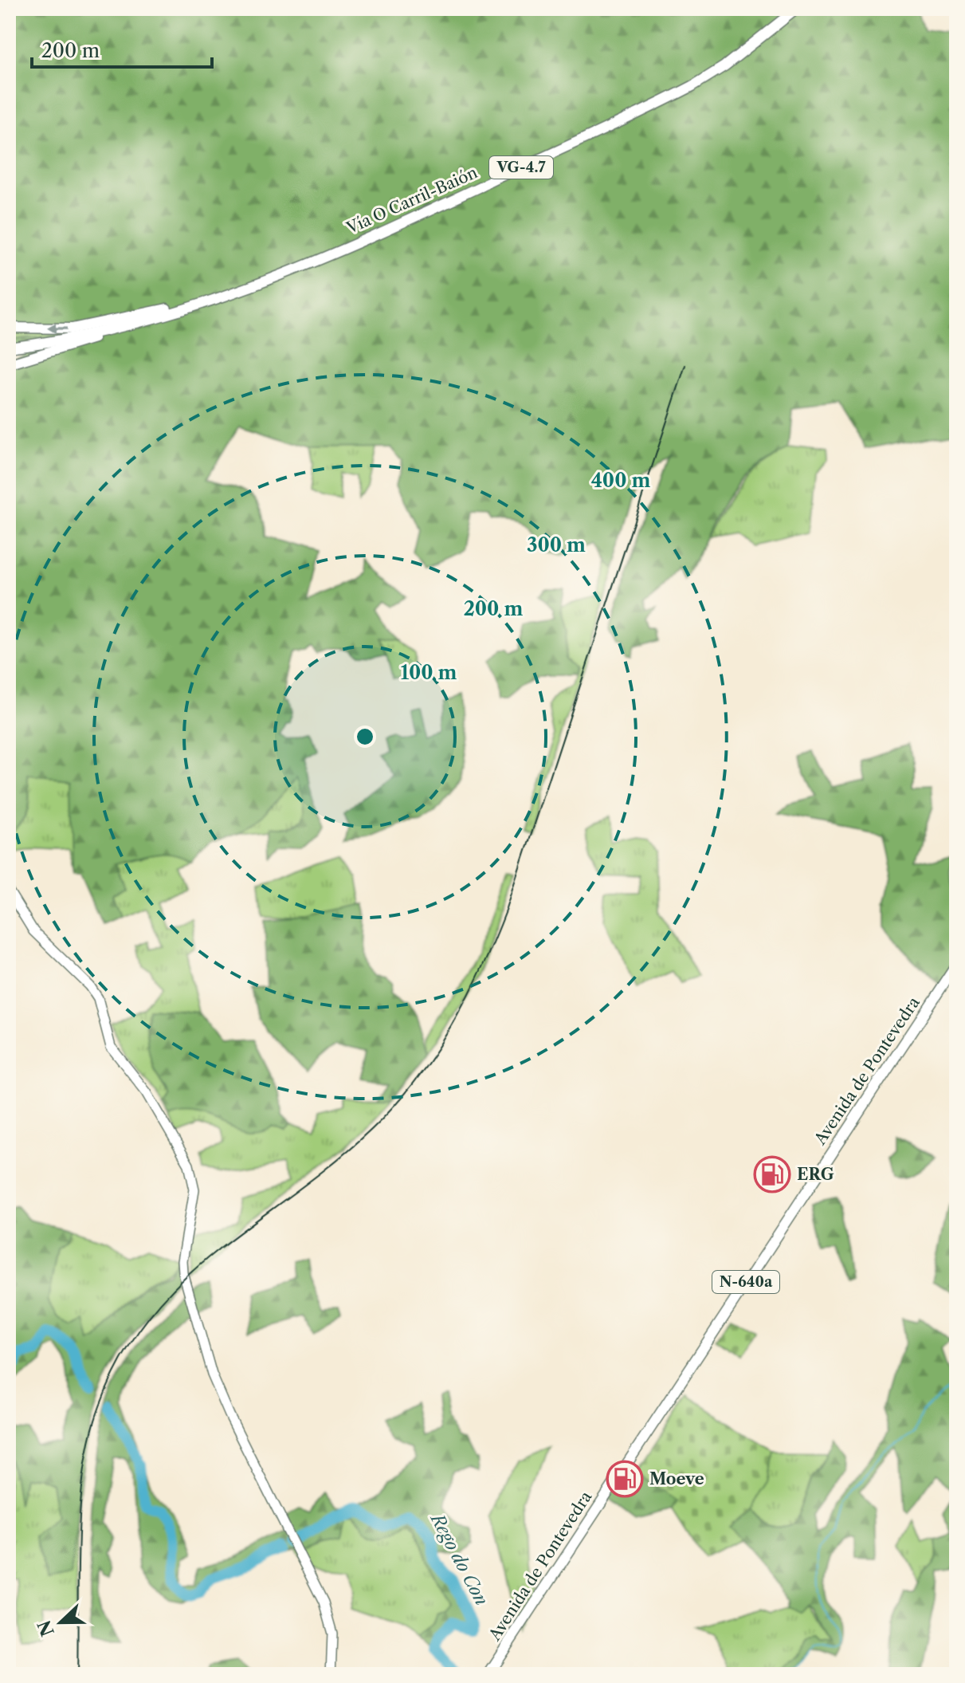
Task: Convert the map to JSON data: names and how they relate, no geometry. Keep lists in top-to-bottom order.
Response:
{
  "streets": {
    "main road": [
      "VG-4.7",
      "Vía O Carril-Baión",
      "Avenida de Pontevedra",
      "N-640a"
    ]
  },
  "water": ["Rego do Con"],
  "places": {
    "fuel station": ["ERG", "Moeve"]
  },
  "scale_bar": "200 m",
  "north": "left",
  "rings": [
    "400 m",
    "300 m",
    "200 m",
    "100 m"
  ]
}
